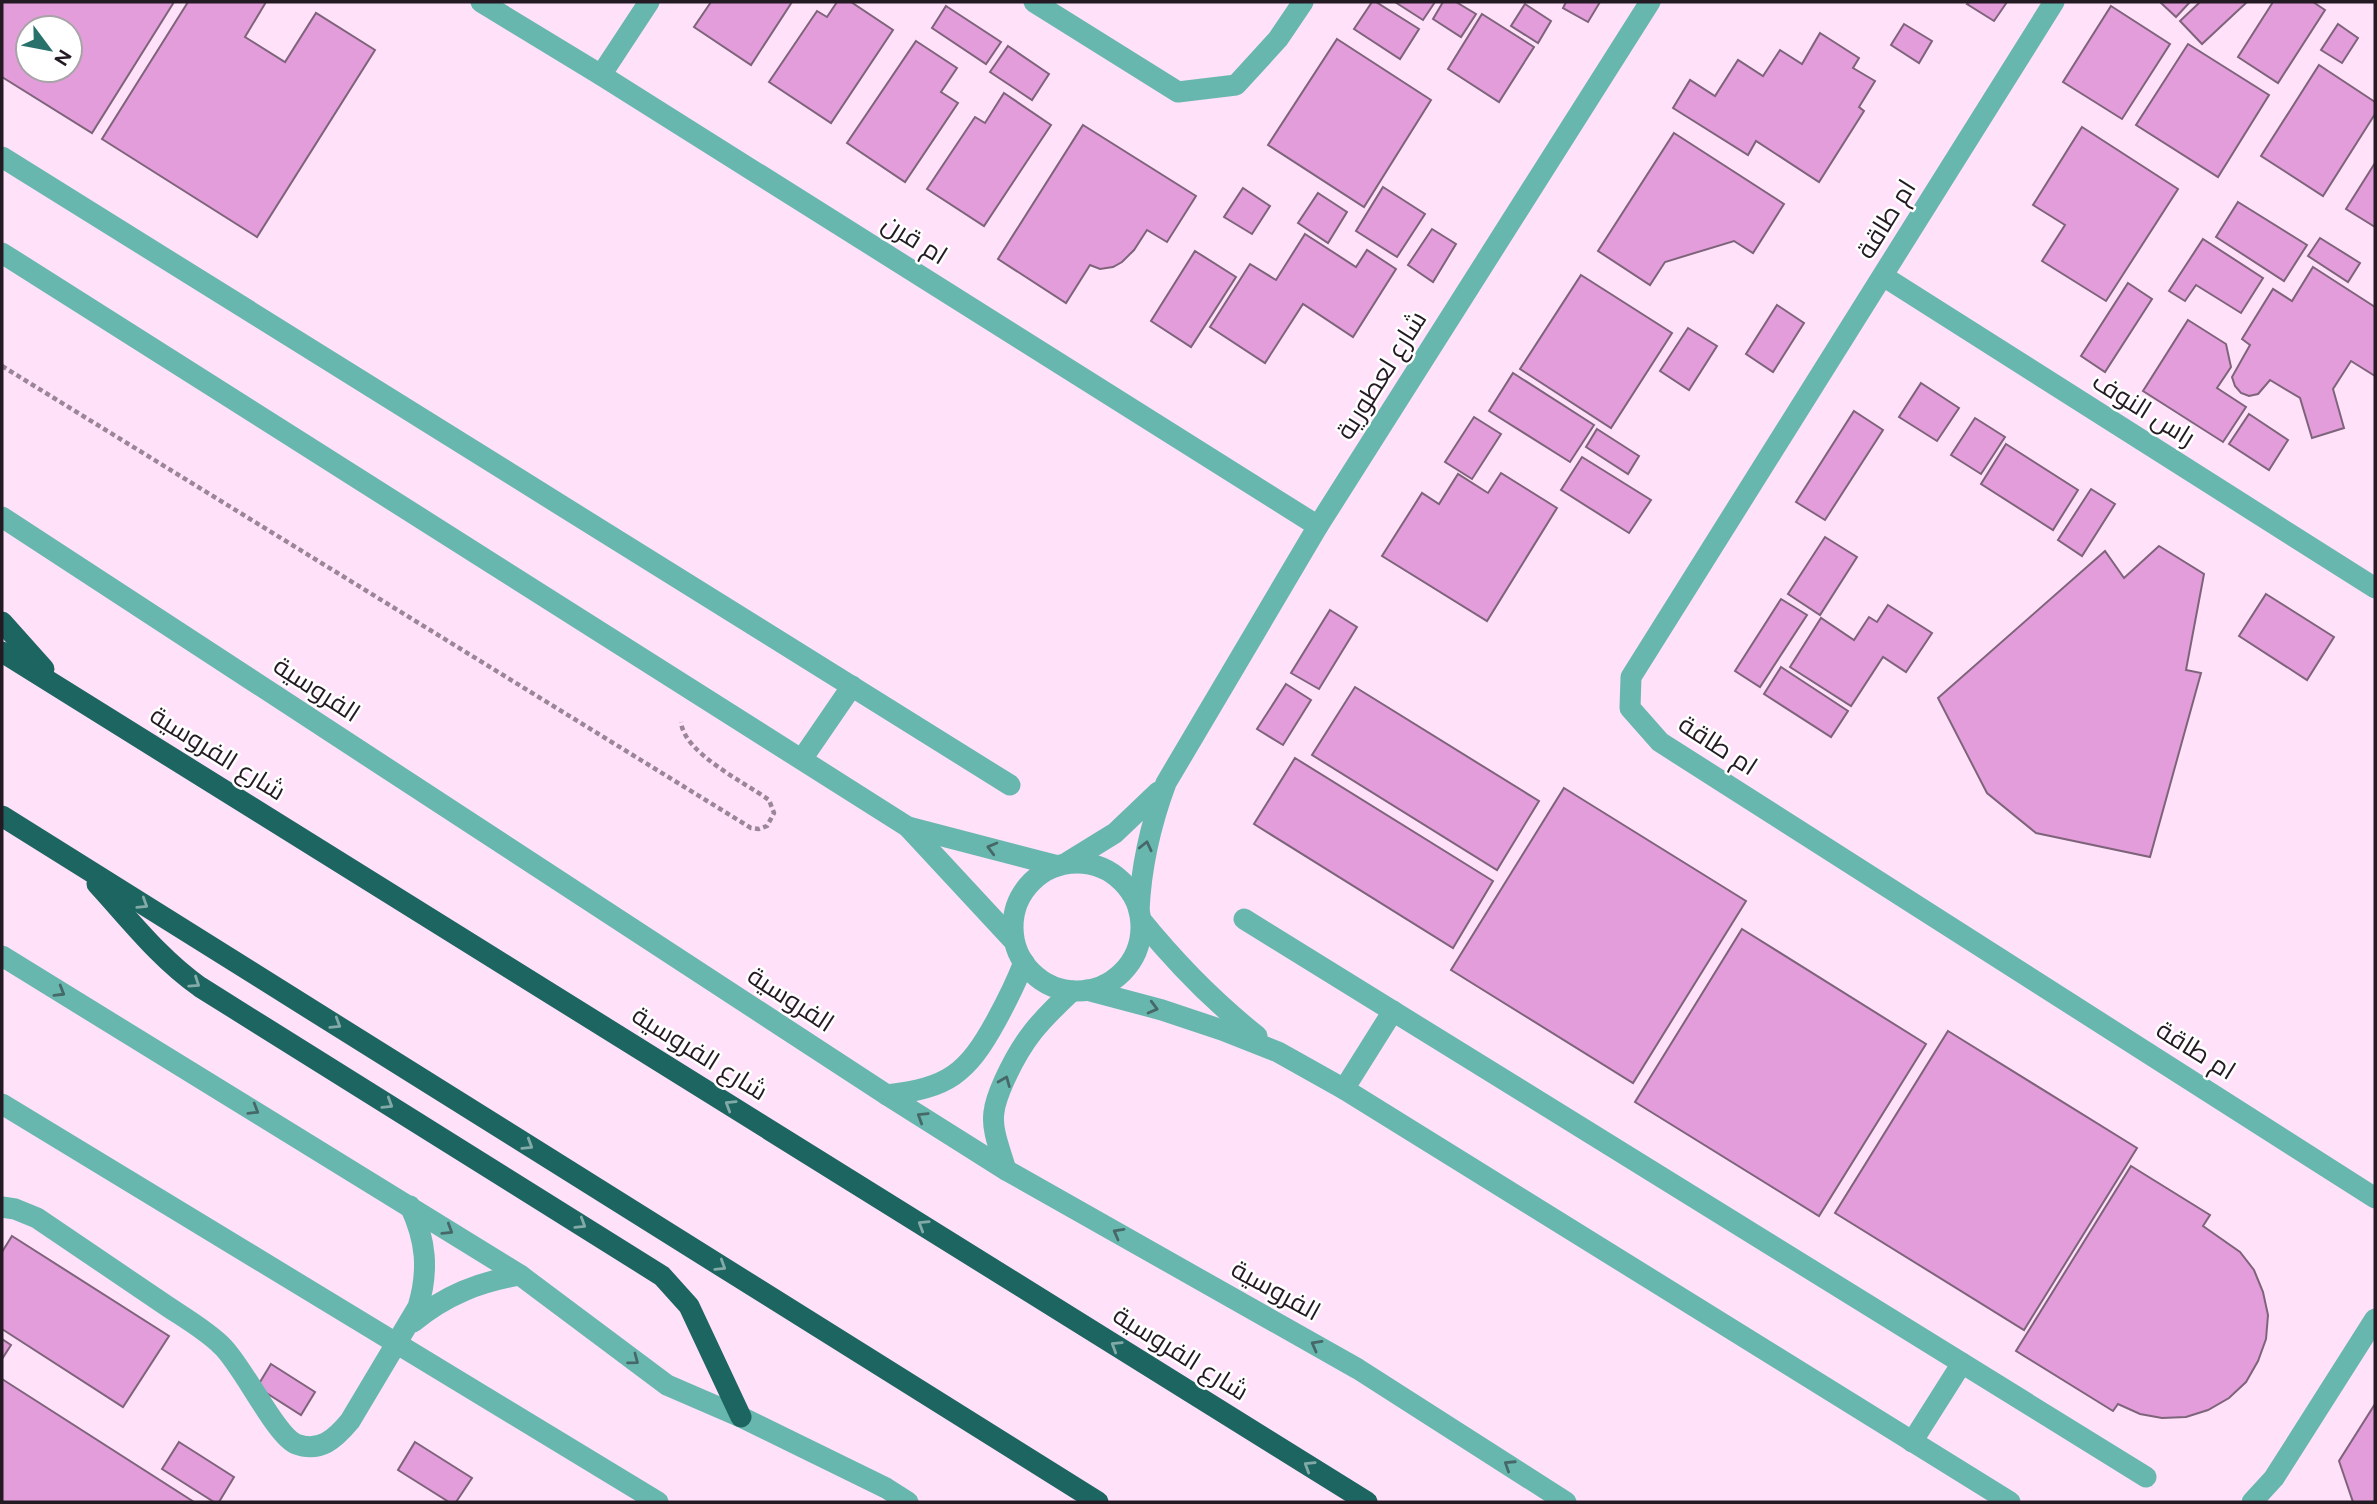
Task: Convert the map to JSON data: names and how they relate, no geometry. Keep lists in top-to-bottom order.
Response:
{
  "streets": {
    "highway": ["شارع الفروسية"],
    "street": [
      "ام طاقة",
      "ام قرن",
      "شارع لعطورية",
      "راس النوف",
      "الفروسية"
    ]
  },
  "crossings": [
    ["ام طاقة", "راس النوف"],
    ["ام قرن", "شارع لعطورية"]
  ],
  "one_way": ["الفروسية"],
  "north": "bottom right"
}
